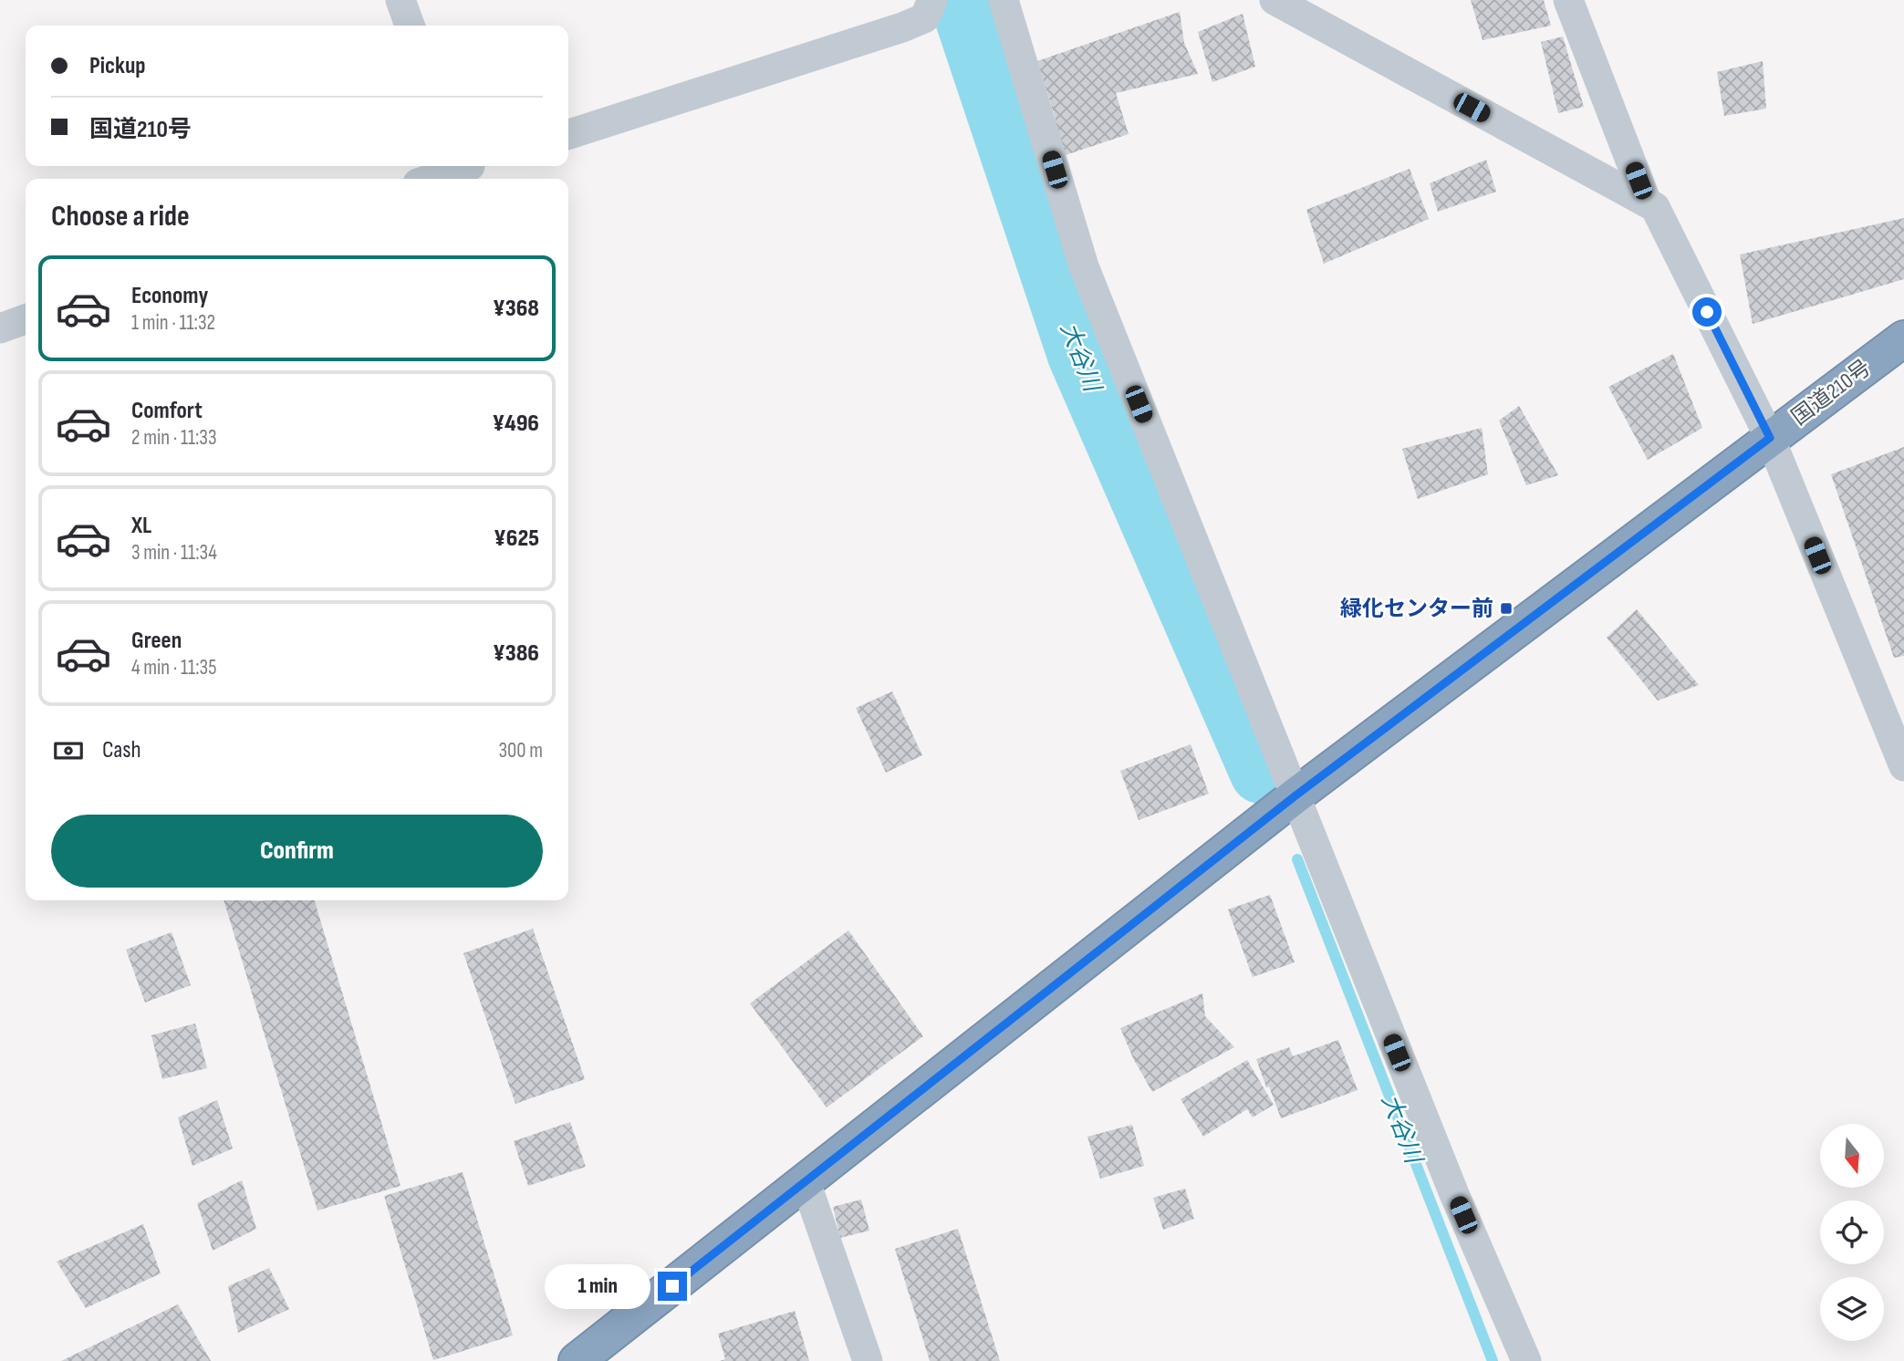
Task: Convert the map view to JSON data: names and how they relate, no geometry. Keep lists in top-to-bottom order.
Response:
{
  "streets": {
    "highway": ["国道210号"]
  },
  "water": ["大谷川"],
  "places": {
    "transit": ["緑化センター前"]
  },
  "north": "bottom",
  "page": {
    "banner": ["Pickup", "国道210号"],
    "heading": "Choose a ride",
    "list": [
      {
        "name": "Economy",
        "note": "1 min · 11:32",
        "value": "¥368"
      },
      {
        "name": "Comfort",
        "note": "2 min · 11:33",
        "value": "¥496"
      },
      {
        "name": "XL",
        "note": "3 min · 11:34",
        "value": "¥625"
      },
      {
        "name": "Green",
        "note": "4 min · 11:35",
        "value": "¥386"
      }
    ],
    "pay": ["Cash", "300 m"],
    "buttons": "Confirm",
    "bubble": "1 min"
  }
}
